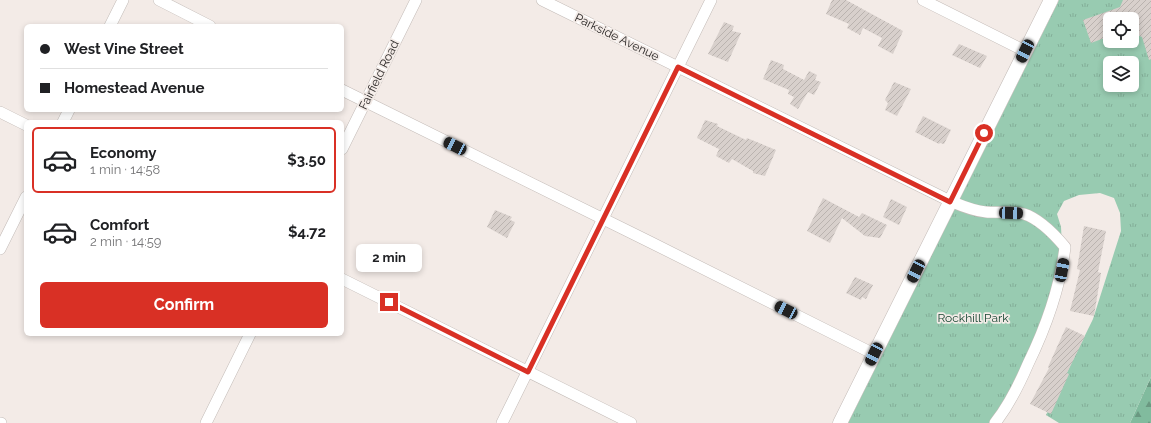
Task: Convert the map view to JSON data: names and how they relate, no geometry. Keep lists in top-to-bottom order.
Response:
{
  "streets": {
    "street": ["Parkside Avenue", "Fairfield Road"]
  },
  "parks": ["Rockhill Park"],
  "page": {
    "banner": ["West Vine Street", "Homestead Avenue"],
    "list": [
      {
        "name": "Economy",
        "note": "1 min · 14:58",
        "value": "$3.50"
      },
      {
        "name": "Comfort",
        "note": "2 min · 14:59",
        "value": "$4.72"
      }
    ],
    "bubble": "2 min",
    "buttons": "Confirm"
  }
}
